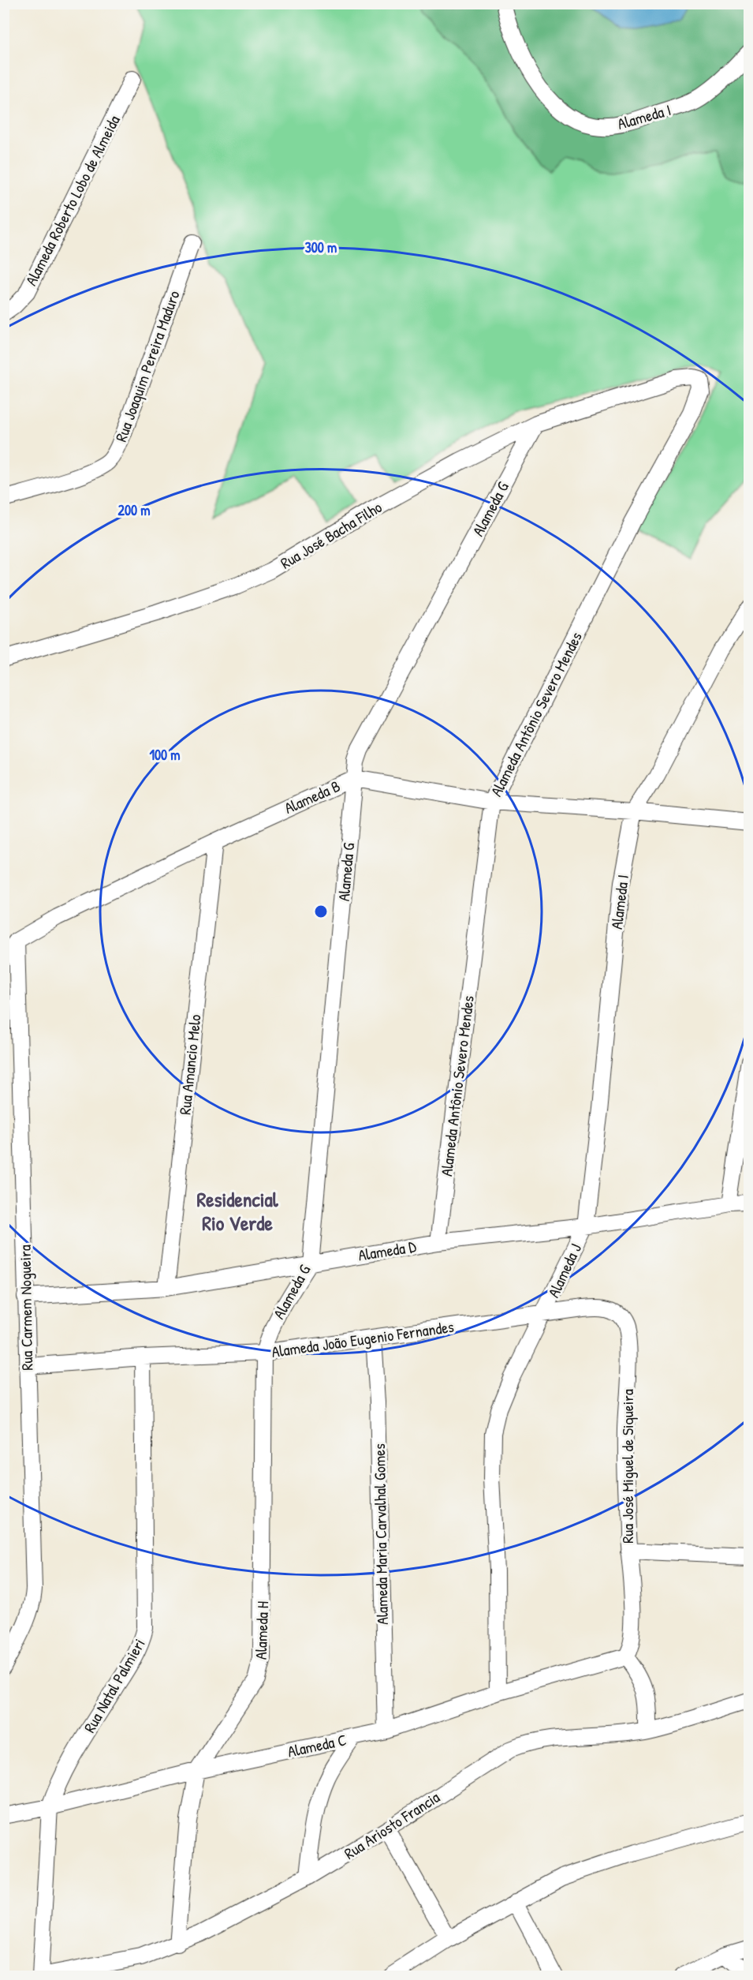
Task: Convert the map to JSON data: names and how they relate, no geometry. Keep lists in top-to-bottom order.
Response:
{
  "streets": {
    "street": [
      "Alameda I",
      "Alameda Roberto Lobo de Almeida",
      "Rua Joaquim Pereira Maduro",
      "Alameda G",
      "Rua José Bacha Filho",
      "Alameda Antônio Severo Mendes",
      "Alameda B",
      "Rua Amancio Melo",
      "Alameda D",
      "Alameda J",
      "Rua Carmem Nogueira",
      "Alameda João Eugenio Fernandes",
      "Rua José Miguel de Siqueira",
      "Alameda Maria Carvalhal Gomes",
      "Alameda H",
      "Rua Natal Palmieri",
      "Alameda C",
      "Rua Ariosto Francia"
    ]
  },
  "crossings": [
    ["Alameda I", "Alameda B"],
    ["Alameda I", "Alameda D"],
    ["Alameda I", "Alameda J"],
    ["Alameda G", "Rua José Bacha Filho"],
    ["Alameda G", "Alameda B"],
    ["Alameda G", "Alameda D"],
    ["Alameda G", "Alameda João Eugenio Fernandes"],
    ["Alameda G", "Alameda H"],
    ["Rua José Bacha Filho", "Alameda Antônio Severo Mendes"],
    ["Alameda Antônio Severo Mendes", "Alameda B"],
    ["Alameda Antônio Severo Mendes", "Alameda D"],
    ["Alameda B", "Rua Amancio Melo"],
    ["Alameda B", "Rua Carmem Nogueira"],
    ["Rua Amancio Melo", "Alameda D"],
    ["Alameda D", "Alameda J"],
    ["Alameda D", "Rua Carmem Nogueira"],
    ["Alameda J", "Alameda João Eugenio Fernandes"],
    ["Alameda J", "Alameda C"],
    ["Rua Carmem Nogueira", "Alameda João Eugenio Fernandes"],
    ["Alameda João Eugenio Fernandes", "Rua José Miguel de Siqueira"],
    ["Alameda João Eugenio Fernandes", "Alameda Maria Carvalhal Gomes"],
    ["Alameda João Eugenio Fernandes", "Alameda H"],
    ["Alameda João Eugenio Fernandes", "Rua Natal Palmieri"],
    ["Rua José Miguel de Siqueira", "Alameda C"],
    ["Alameda Maria Carvalhal Gomes", "Alameda C"],
    ["Alameda H", "Alameda C"],
    ["Alameda H", "Rua Ariosto Francia"],
    ["Rua Natal Palmieri", "Alameda C"],
    ["Rua Natal Palmieri", "Rua Ariosto Francia"]
  ],
  "districts": ["Residencial Rio Verde"],
  "rings": ["300 m", "200 m", "100 m"]
}
